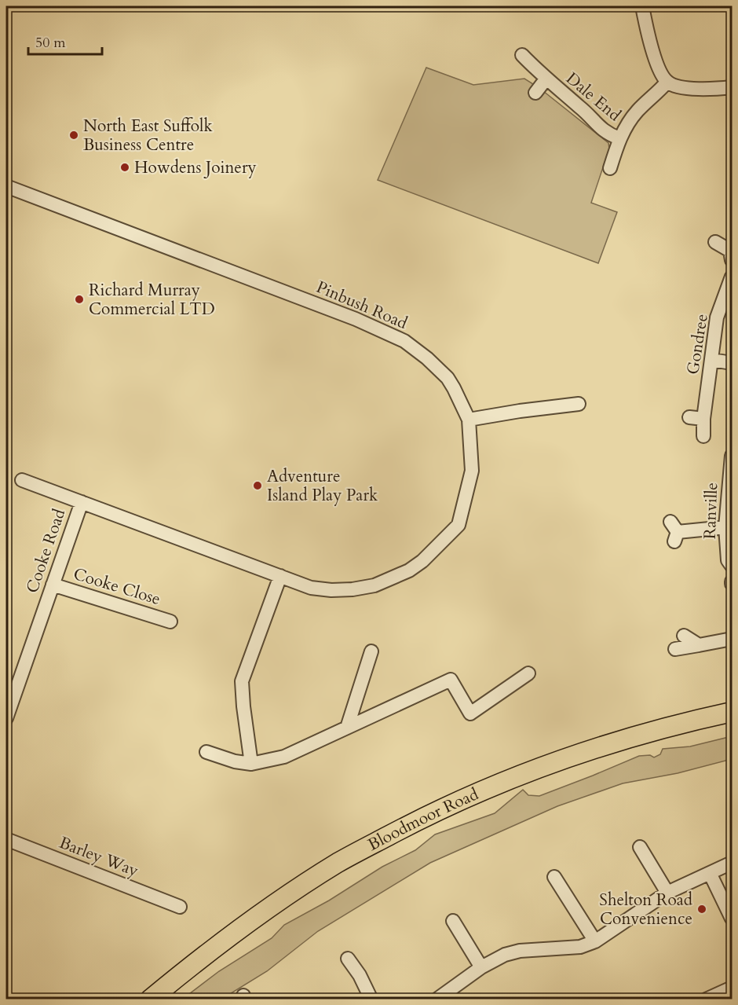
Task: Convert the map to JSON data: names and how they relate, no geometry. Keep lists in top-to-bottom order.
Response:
{
  "streets": {
    "highway": ["Bloodmoor Road"],
    "street": [
      "Dale End",
      "Pinbush Road",
      "Gondree",
      "Ranville",
      "Cooke Road",
      "Cooke Close",
      "Barley Way"
    ]
  },
  "crossings": [
    ["Pinbush Road", "Cooke Road"],
    ["Cooke Road", "Cooke Close"]
  ],
  "places": [
    "North East Suffolk Business Centre",
    "Howdens Joinery",
    "Richard Murray Commercial LTD",
    "Adventure Island Play Park",
    "Shelton Road Convenience"
  ],
  "scale_bar": "50 m"
}
